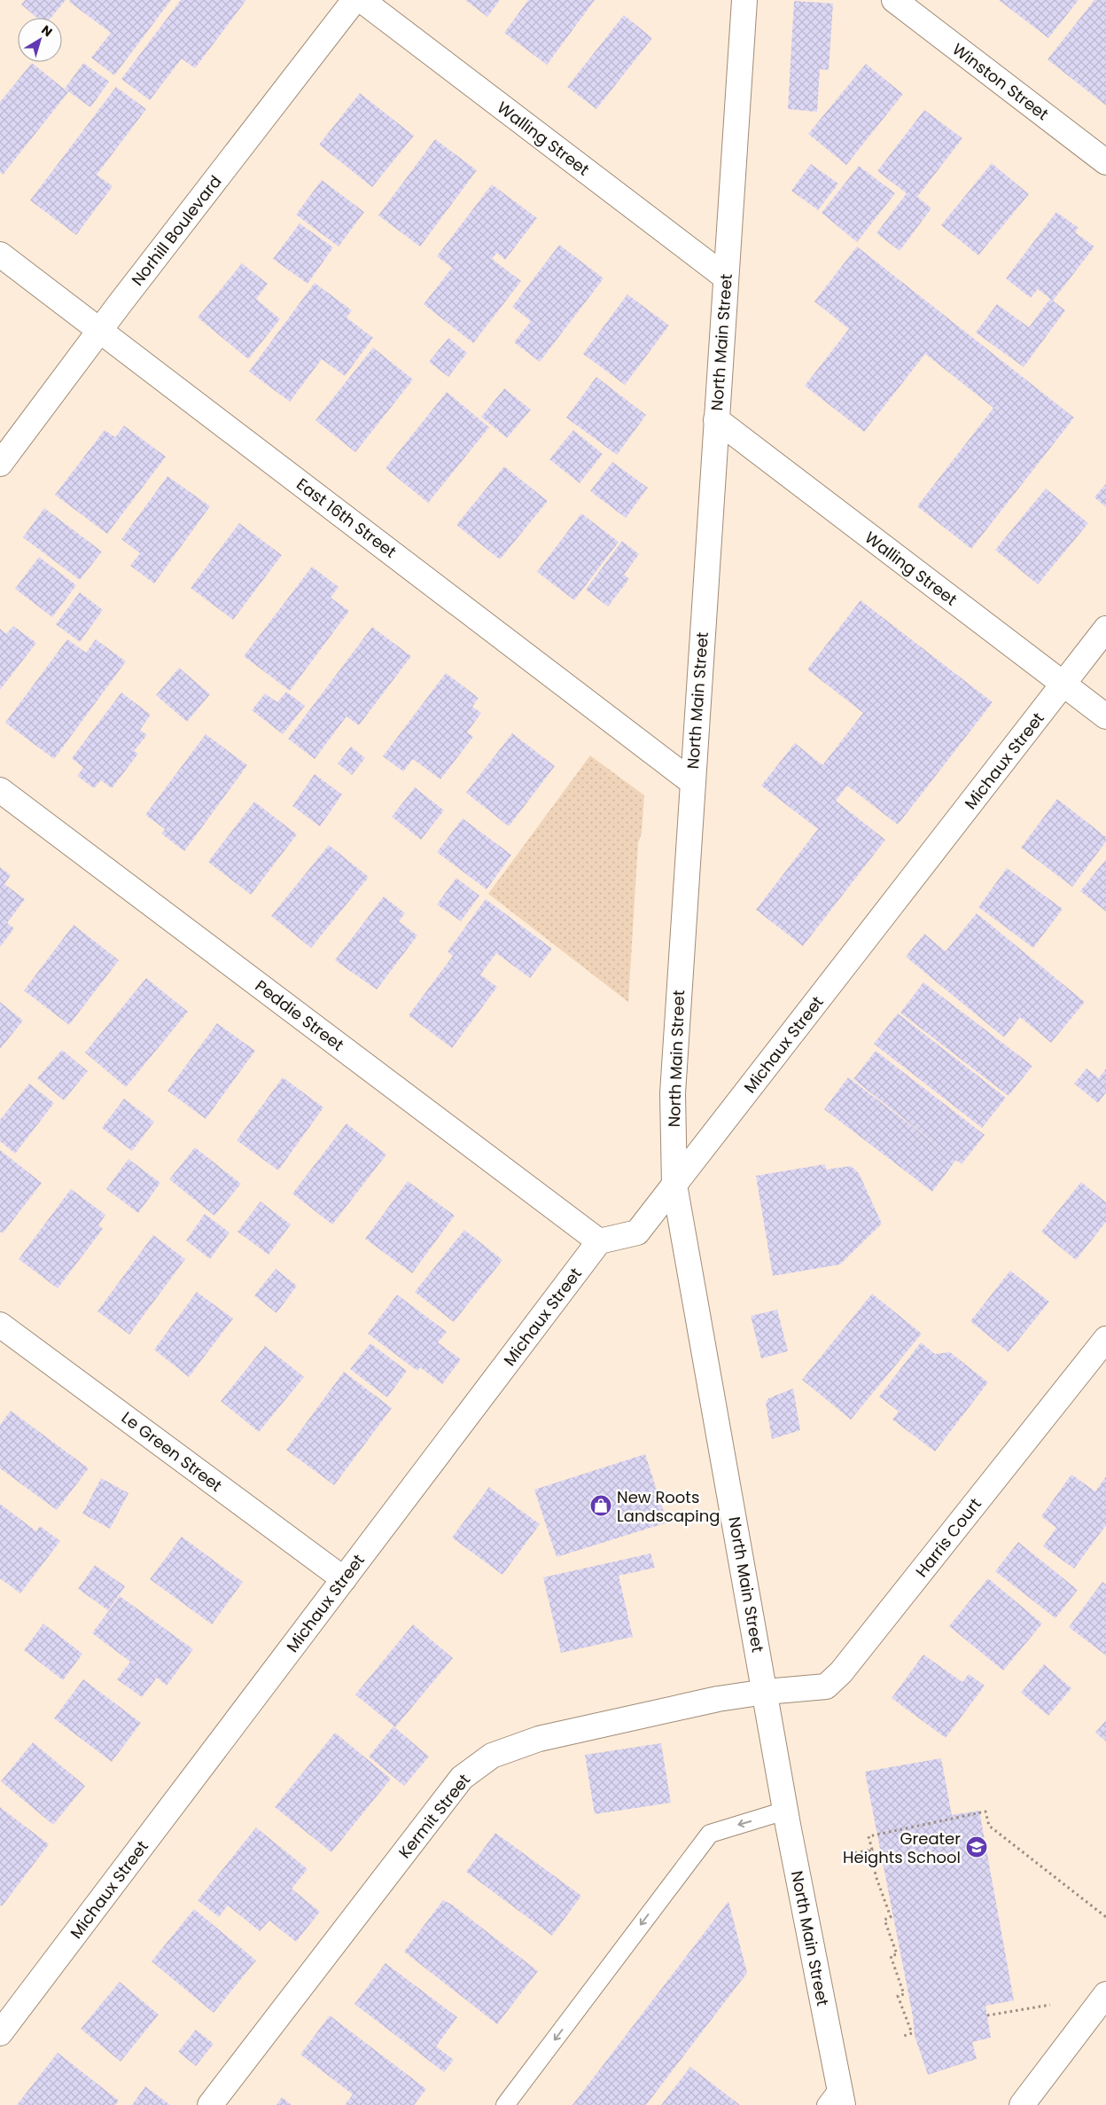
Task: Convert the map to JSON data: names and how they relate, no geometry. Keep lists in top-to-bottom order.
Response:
{
  "streets": {
    "street": [
      "Winston Street",
      "Walling Street",
      "Norhill Boulevard",
      "North Main Street",
      "East 16th Street",
      "Michaux Street",
      "Peddie Street",
      "Le Green Street",
      "Harris Court",
      "Kermit Street"
    ]
  },
  "crossings": [
    ["Walling Street", "North Main Street"],
    ["Walling Street", "Michaux Street"],
    ["Norhill Boulevard", "East 16th Street"],
    ["North Main Street", "East 16th Street"],
    ["North Main Street", "Michaux Street"],
    ["North Main Street", "Harris Court"],
    ["North Main Street", "Kermit Street"],
    ["Michaux Street", "Peddie Street"],
    ["Michaux Street", "Le Green Street"],
    ["Harris Court", "Kermit Street"]
  ],
  "places": {
    "shop": ["New Roots Landscaping"],
    "school or university": ["Greater Heights School"]
  },
  "north": "top right"
}
